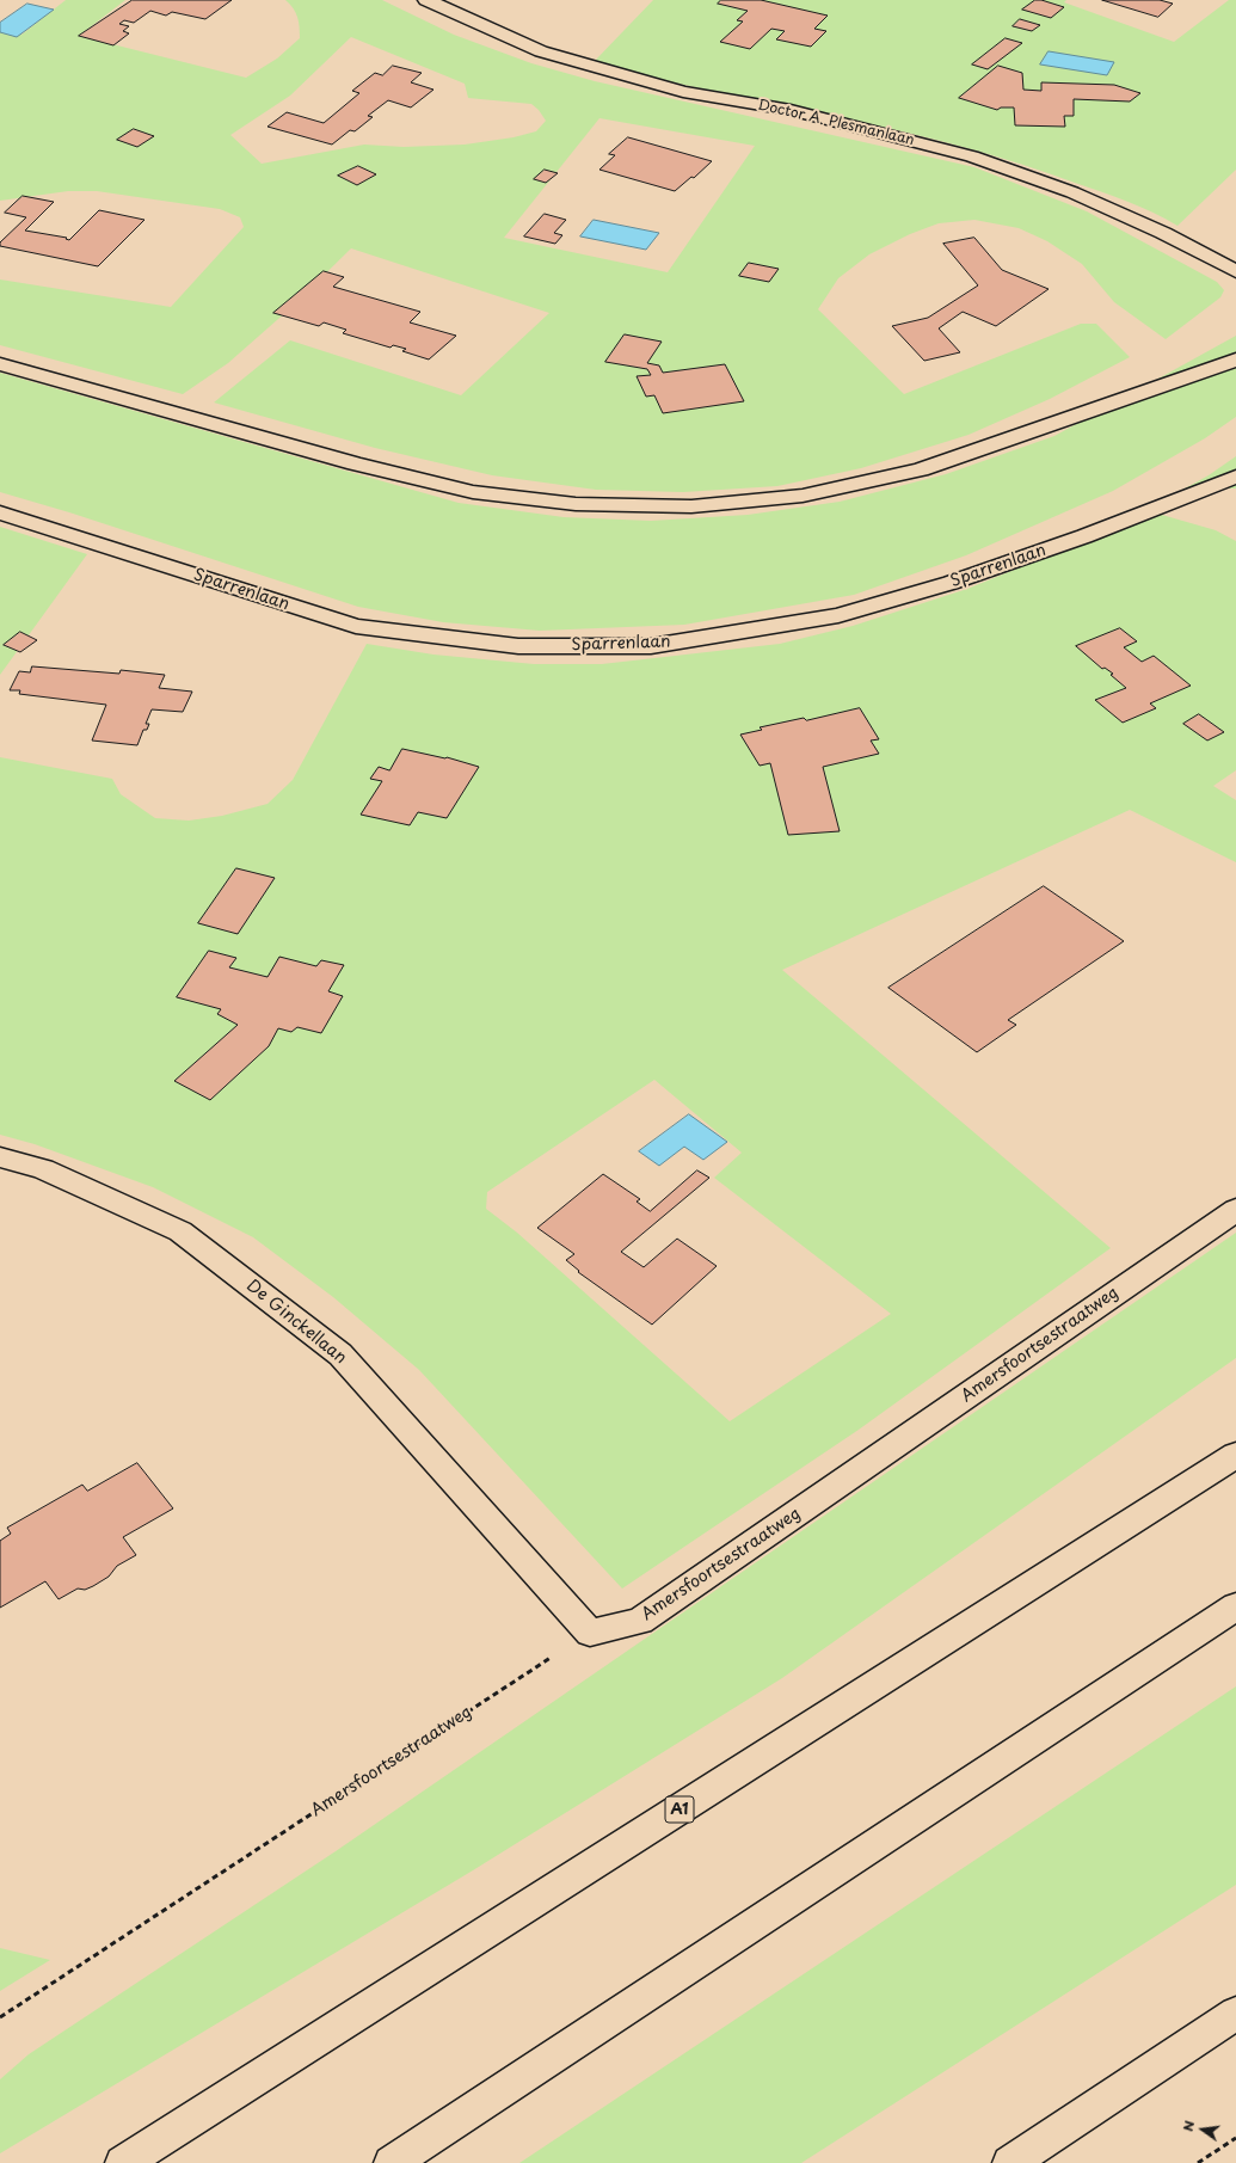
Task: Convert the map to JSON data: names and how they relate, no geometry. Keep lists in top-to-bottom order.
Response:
{
  "streets": {
    "main road": [
      "Doctor A. Plesmanlaan",
      "Sparrenlaan",
      "De Ginckellaan",
      "Amersfoortsestraatweg",
      "A1"
    ]
  },
  "crossings": [
    ["De Ginckellaan", "Amersfoortsestraatweg"]
  ],
  "north": "left"
}
